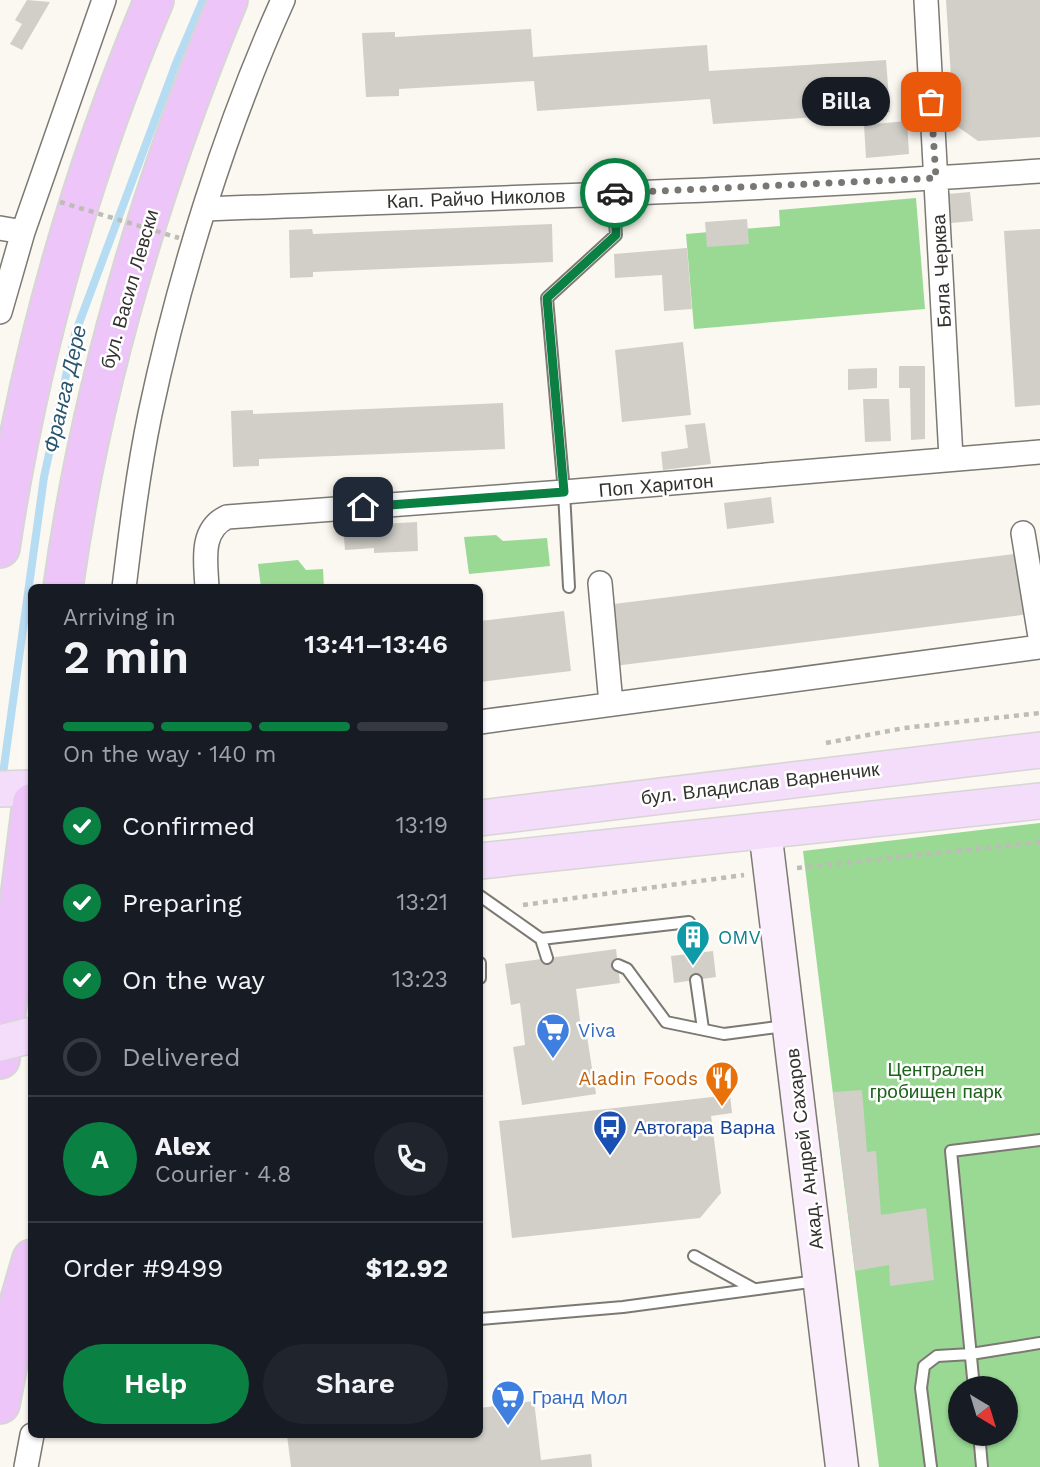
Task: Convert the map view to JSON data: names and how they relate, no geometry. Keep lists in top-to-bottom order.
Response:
{
  "streets": {
    "highway": ["бул. Васил Левски"],
    "main road": ["бул. Владислав Варненчик"],
    "street": [
      "Кап. Райчо Николов",
      "Бяла Черква",
      "Поп Харитон",
      "Акад. Андрей Сахаров"
    ]
  },
  "crossings": [
    ["Кап. Райчо Николов", "Бяла Черква"],
    ["Бяла Черква", "Поп Харитон"]
  ],
  "water": ["Франга Дере"],
  "parks": ["Централен гробищен парк"],
  "places": {
    "other": ["Billa"],
    "building": ["OMV"],
    "supermarket": ["Viva", "Гранд Мол"],
    "restaurant": ["Aladin Foods"],
    "bus stop": ["Автогара Варна"]
  },
  "north": "bottom right",
  "page": {
    "bubble": "Billa",
    "heading": ["2 min", "Arriving in", "13:41–13:46"],
    "panel": [
      "Alex",
      "Courier · 4.8",
      "Order #9499",
      "$12.92"
    ],
    "bar": "On the way · 140 m",
    "list": [
      ["Confirmed", "13:19"],
      ["Preparing", "13:21"],
      ["On the way", "13:23"],
      "Delivered"
    ],
    "round": "A",
    "buttons": ["Help", "Share"]
  }
}
